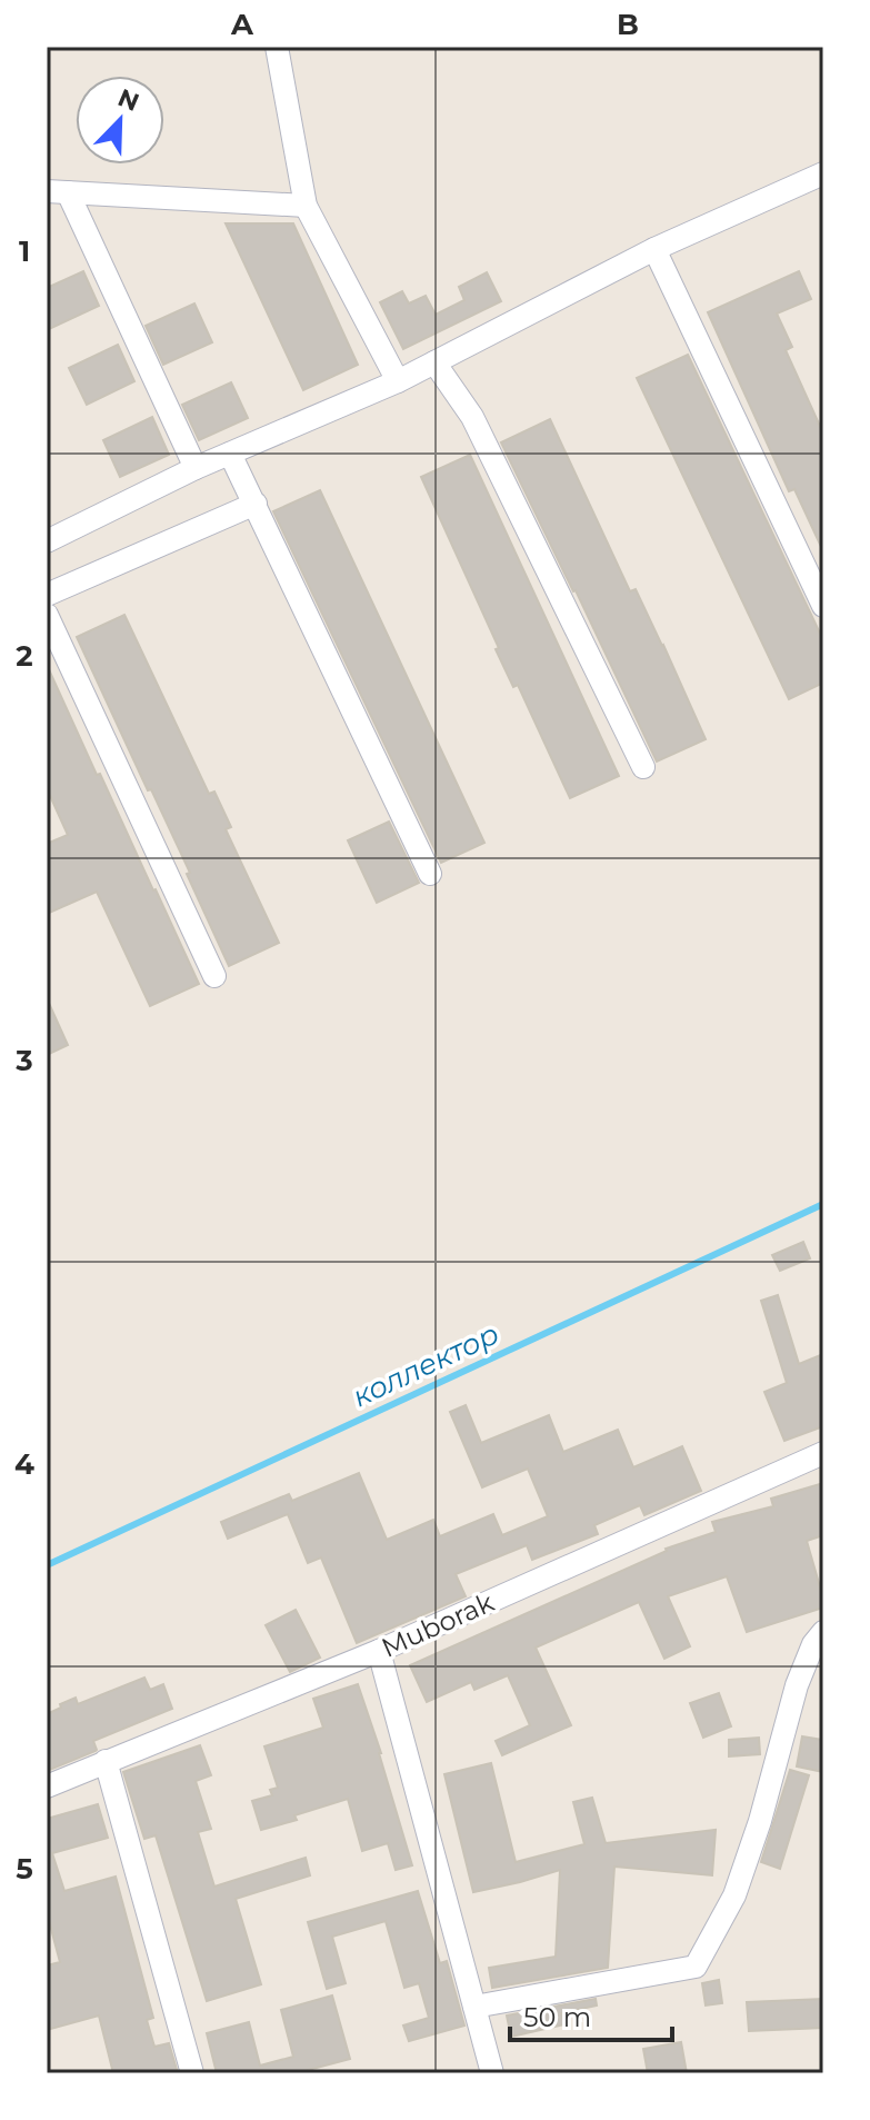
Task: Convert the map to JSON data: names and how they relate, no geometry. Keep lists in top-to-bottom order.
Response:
{
  "streets": {
    "street": ["Muborak"]
  },
  "water": ["коллектор"],
  "scale_bar": "50 m",
  "north": "top right",
  "grid": {
    "columns": ["A", "B"],
    "rows": [
      "1",
      "2",
      "3",
      "4",
      "5"
    ]
  }
}
